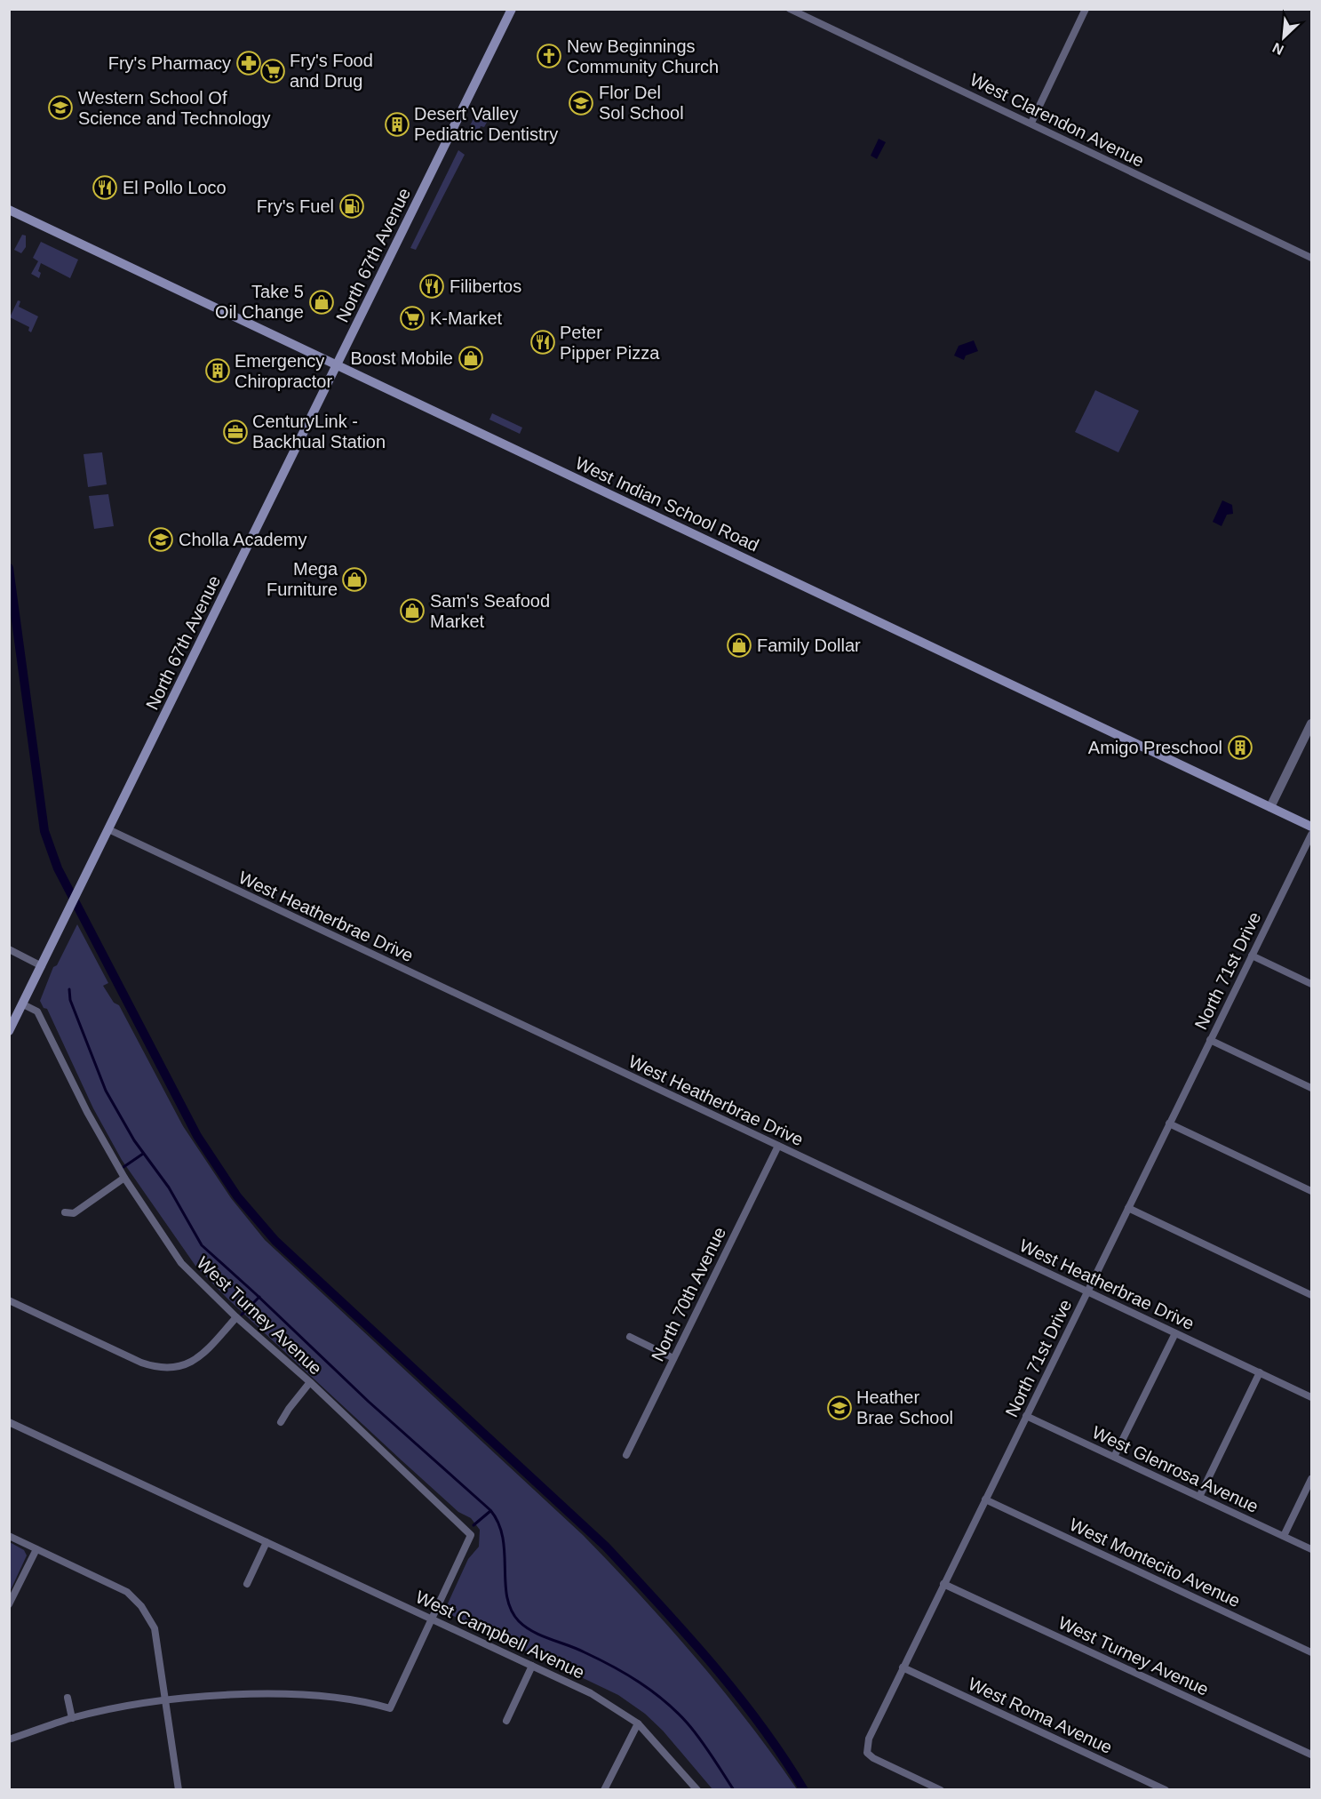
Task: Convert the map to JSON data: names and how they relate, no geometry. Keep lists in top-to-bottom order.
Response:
{
  "streets": {
    "main road": ["North 67th Avenue", "West Indian School Road"],
    "street": [
      "West Clarendon Avenue",
      "West Heatherbrae Drive",
      "North 71st Drive",
      "North 70th Avenue",
      "West Turney Avenue",
      "West Glenrosa Avenue",
      "West Montecito Avenue",
      "West Campbell Avenue",
      "West Roma Avenue"
    ]
  },
  "crossings": [
    ["North 67th Avenue", "West Indian School Road"],
    ["North 67th Avenue", "West Heatherbrae Drive"],
    ["North 67th Avenue", "West Turney Avenue"],
    ["West Heatherbrae Drive", "North 71st Drive"],
    ["West Heatherbrae Drive", "North 70th Avenue"],
    ["North 71st Drive", "West Turney Avenue"],
    ["North 71st Drive", "West Glenrosa Avenue"],
    ["North 71st Drive", "West Montecito Avenue"],
    ["North 71st Drive", "West Roma Avenue"],
    ["West Turney Avenue", "West Campbell Avenue"]
  ],
  "places": {
    "church": ["New Beginnings Community Church"],
    "pharmacy": ["Fry's Pharmacy"],
    "supermarket": ["Fry's Food and Drug", "K-Market"],
    "school or university": [
      "Flor Del Sol School",
      "Western School Of Science and Technology",
      "Cholla Academy",
      "Heather Brae School"
    ],
    "building": ["Desert Valley Pediatric Dentistry", "Emergency Chiropractor", "Amigo Preschool"],
    "restaurant": ["El Pollo Loco", "Filibertos", "Peter Pipper Pizza"],
    "fuel station": ["Fry's Fuel"],
    "shop": [
      "Take 5 Oil Change",
      "Boost Mobile",
      "Mega Furniture",
      "Sam's Seafood Market",
      "Family Dollar"
    ],
    "office": ["CenturyLink - Backhual Station"]
  },
  "north": "bottom left"
}
